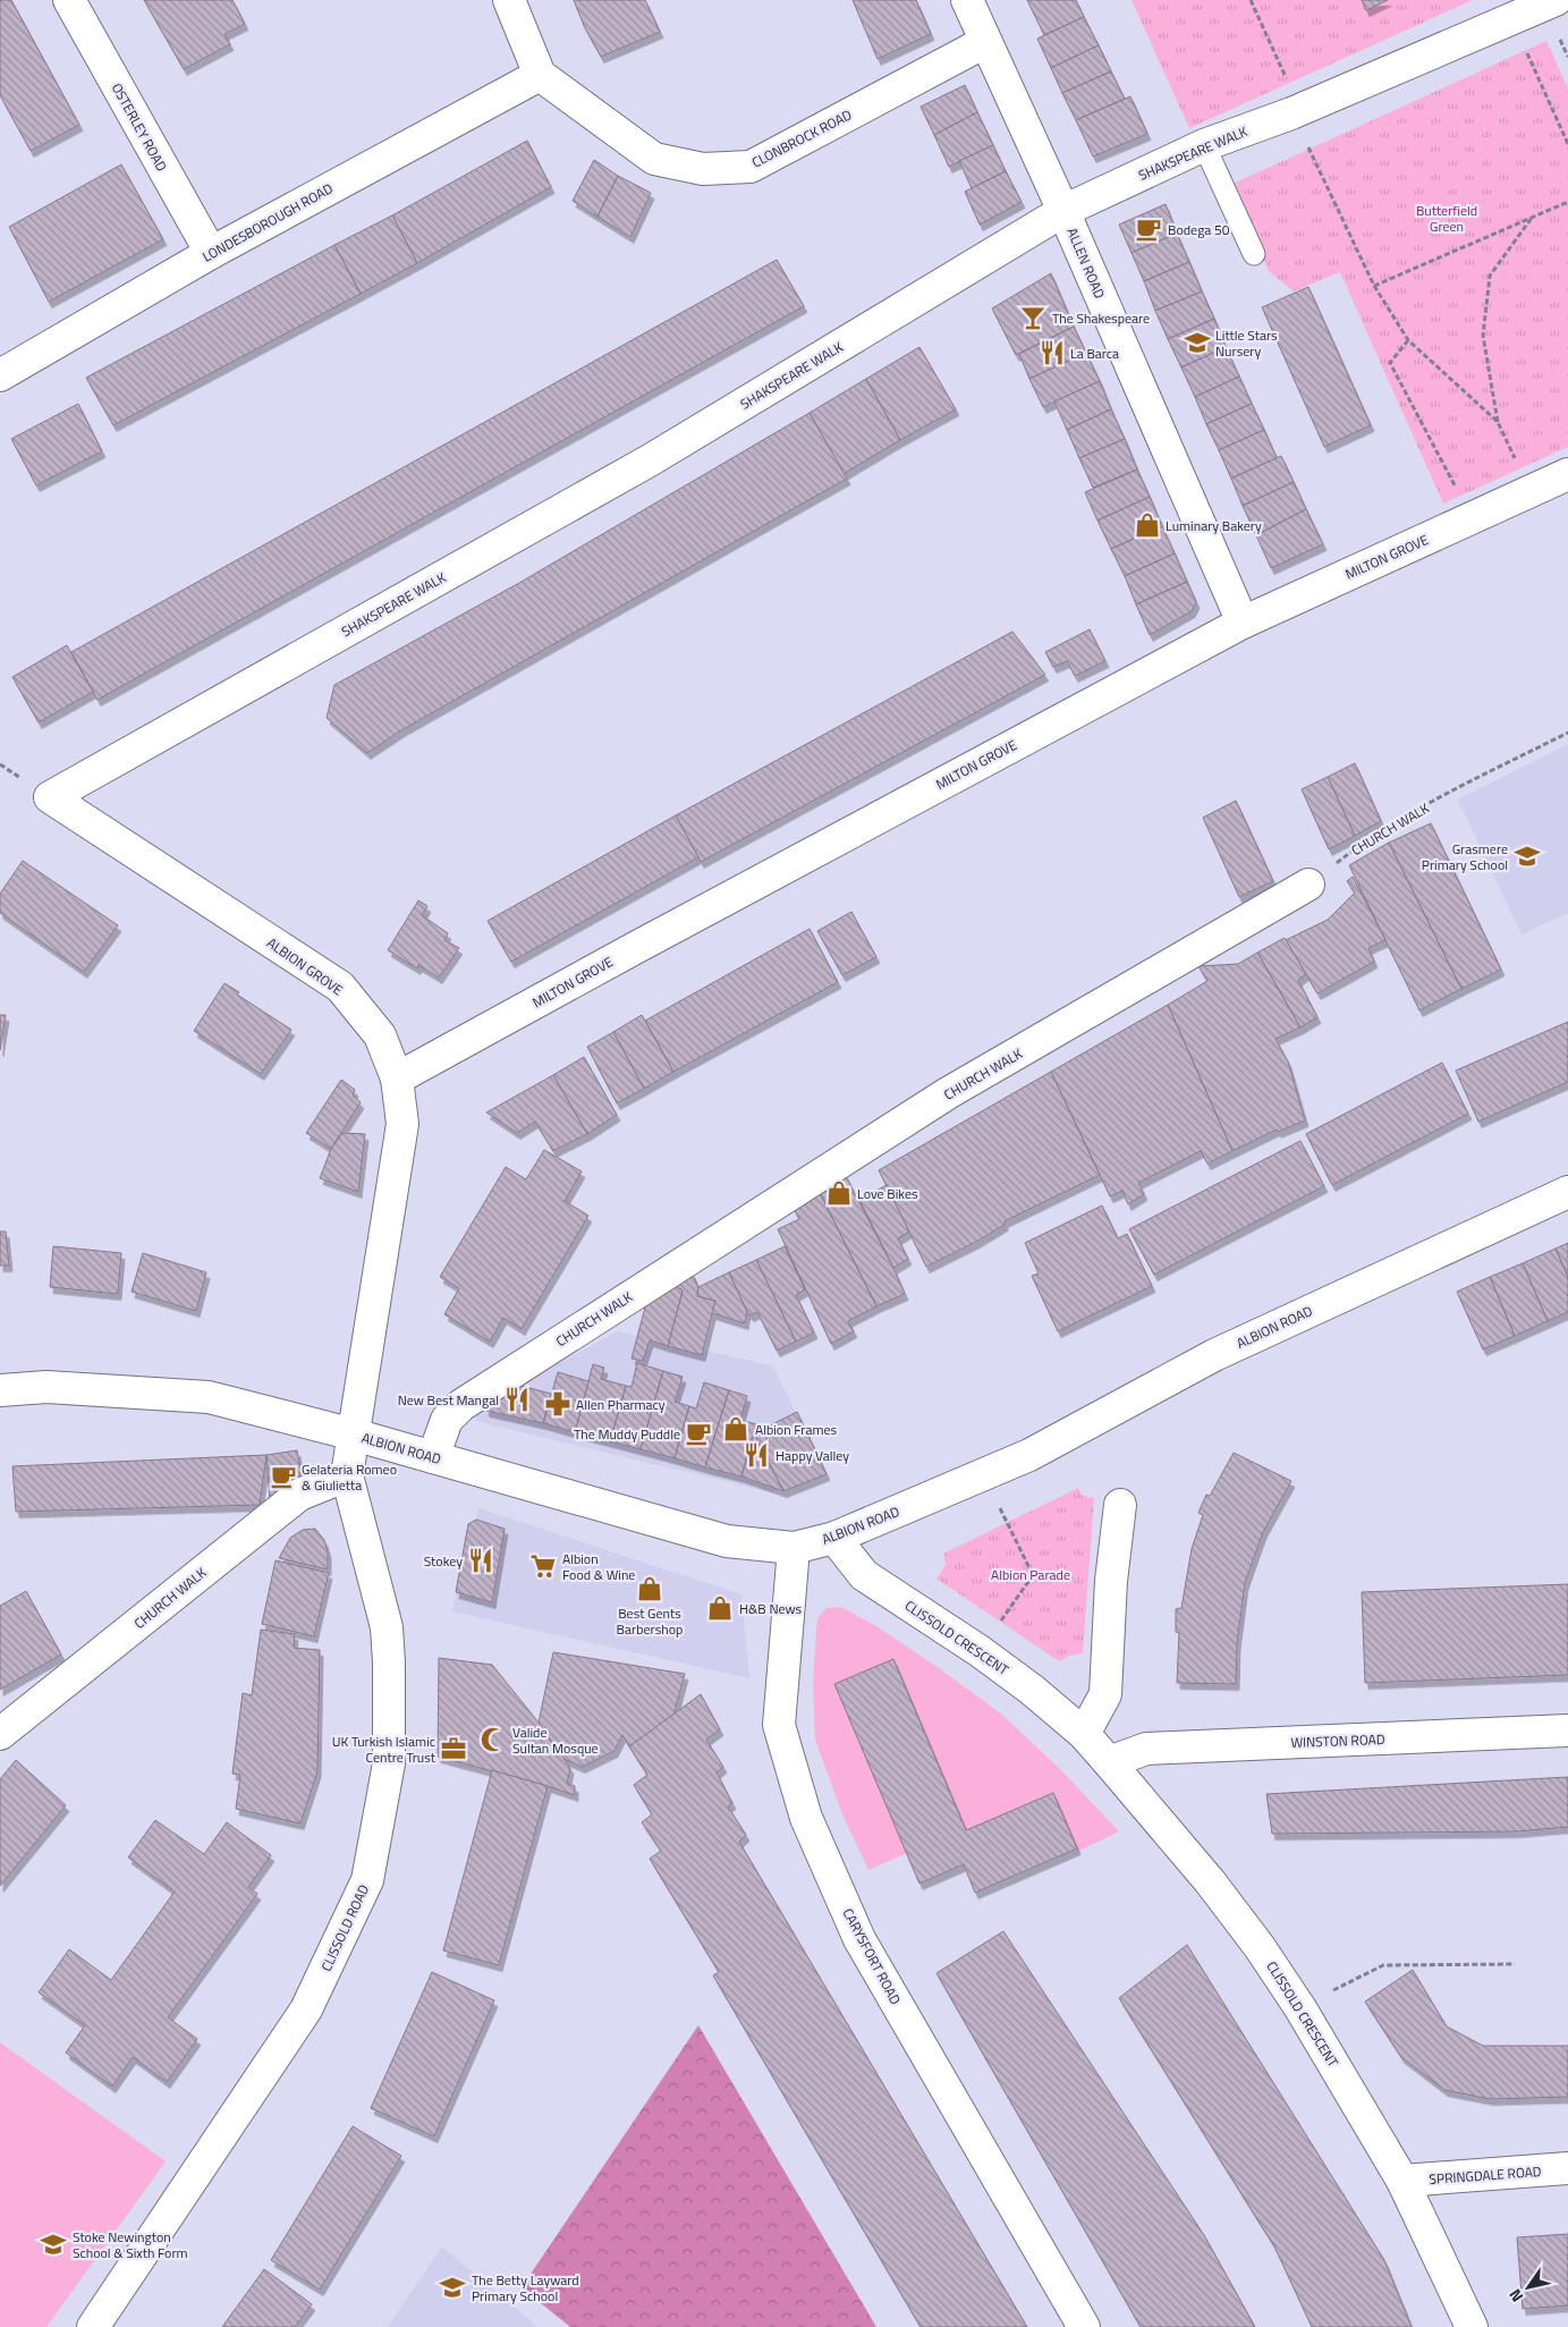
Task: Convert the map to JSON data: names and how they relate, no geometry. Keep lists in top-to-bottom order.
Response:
{
  "streets": {
    "street": [
      "OSTERLEY ROAD",
      "CLONBROCK ROAD",
      "SHAKSPEARE WALK",
      "LONDESBOROUGH ROAD",
      "ALLEN ROAD",
      "MILTON GROVE",
      "CHURCH WALK",
      "ALBION GROVE",
      "ALBION ROAD",
      "CLISSOLD CRESCENT",
      "WINSTON ROAD",
      "CLISSOLD ROAD",
      "CARYSFORT ROAD",
      "SPRINGDALE ROAD"
    ]
  },
  "crossings": [
    ["OSTERLEY ROAD", "LONDESBOROUGH ROAD"],
    ["CLONBROCK ROAD", "LONDESBOROUGH ROAD"],
    ["CLONBROCK ROAD", "ALLEN ROAD"],
    ["SHAKSPEARE WALK", "ALLEN ROAD"],
    ["SHAKSPEARE WALK", "ALBION GROVE"],
    ["ALLEN ROAD", "MILTON GROVE"],
    ["MILTON GROVE", "ALBION GROVE"],
    ["CHURCH WALK", "ALBION ROAD"],
    ["CHURCH WALK", "CLISSOLD ROAD"],
    ["ALBION GROVE", "ALBION ROAD"],
    ["ALBION GROVE", "CLISSOLD ROAD"],
    ["ALBION ROAD", "CLISSOLD CRESCENT"],
    ["ALBION ROAD", "CLISSOLD ROAD"],
    ["ALBION ROAD", "CARYSFORT ROAD"],
    ["CLISSOLD CRESCENT", "WINSTON ROAD"],
    ["CLISSOLD CRESCENT", "SPRINGDALE ROAD"]
  ],
  "parks": ["Butterfield Green", "Albion Parade"],
  "places": {
    "cafe": ["Bodega 50", "The Muddy Puddle", "Gelateria Romeo & Giulietta"],
    "bar": ["The Shakespeare"],
    "school or university": [
      "Little Stars Nursery",
      "Grasmere Primary School",
      "Stoke Newington School & Sixth Form",
      "The Betty Layward Primary School"
    ],
    "restaurant": [
      "La Barca",
      "New Best Mangal",
      "Happy Valley",
      "Stokey"
    ],
    "shop": [
      "Luminary Bakery",
      "Love Bikes",
      "Albion Frames",
      "Best Gents Barbershop",
      "H&B News"
    ],
    "pharmacy": ["Allen Pharmacy"],
    "supermarket": ["Albion Food & Wine"],
    "mosque": ["Valide Sultan Mosque"],
    "office": ["UK Turkish Islamic Centre Trust"]
  },
  "north": "bottom left"
}
